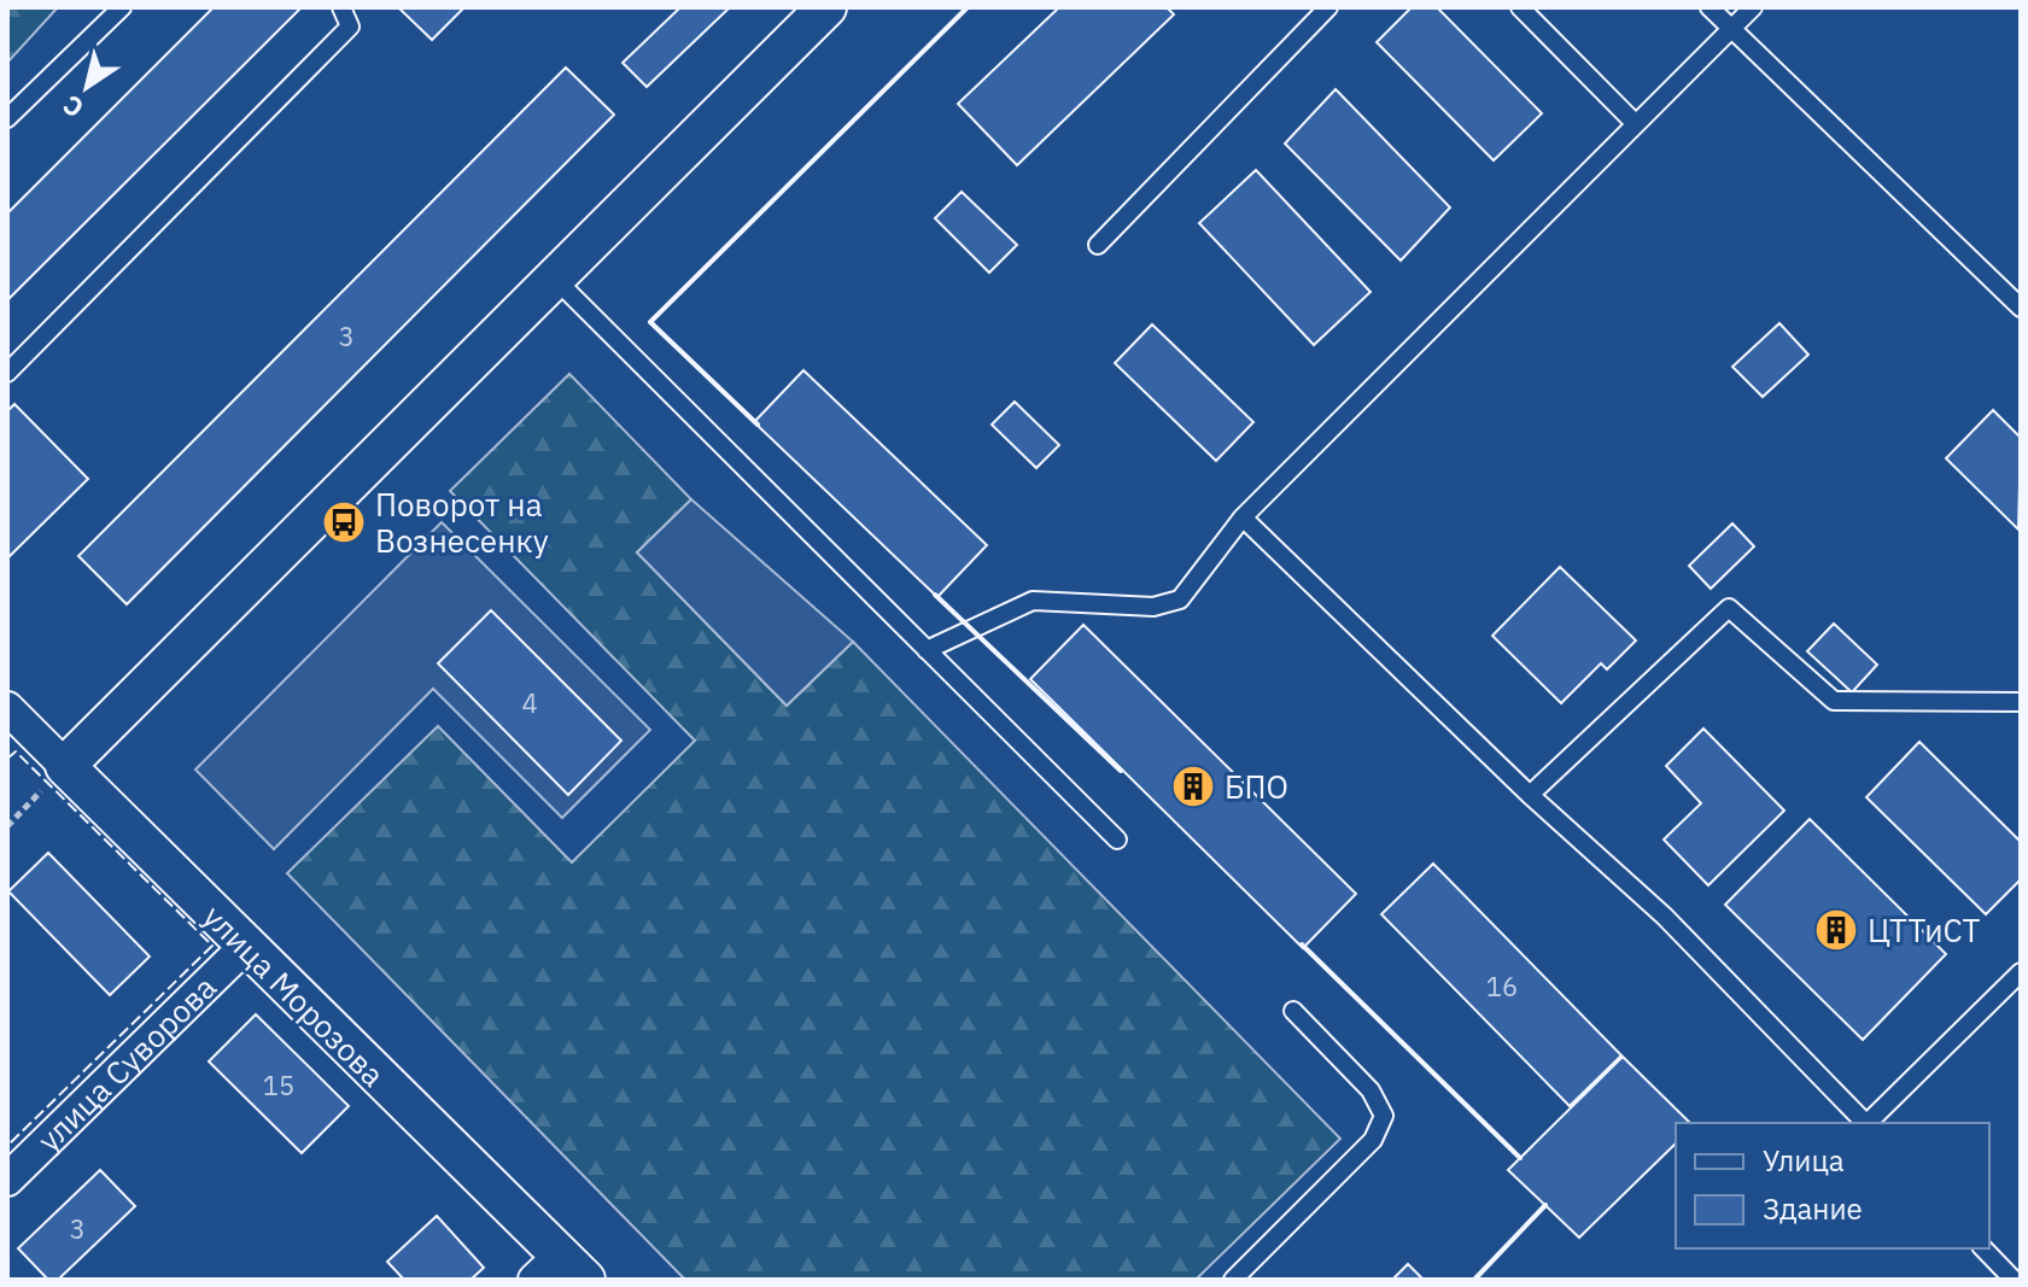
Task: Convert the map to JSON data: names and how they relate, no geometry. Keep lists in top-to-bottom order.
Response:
{
  "streets": {
    "street": ["улица Морозова", "улица Суворова"]
  },
  "crossings": [
    ["улица Морозова", "улица Суворова"]
  ],
  "places": {
    "bus stop": ["Поворот на Вознесенку"],
    "building": ["БПО", "ЦТТиСТ"]
  },
  "house_numbers": [
    "3",
    "4",
    "16",
    "15",
    "3"
  ],
  "legend": ["Улица", "Здание"],
  "north": "bottom left"
}
